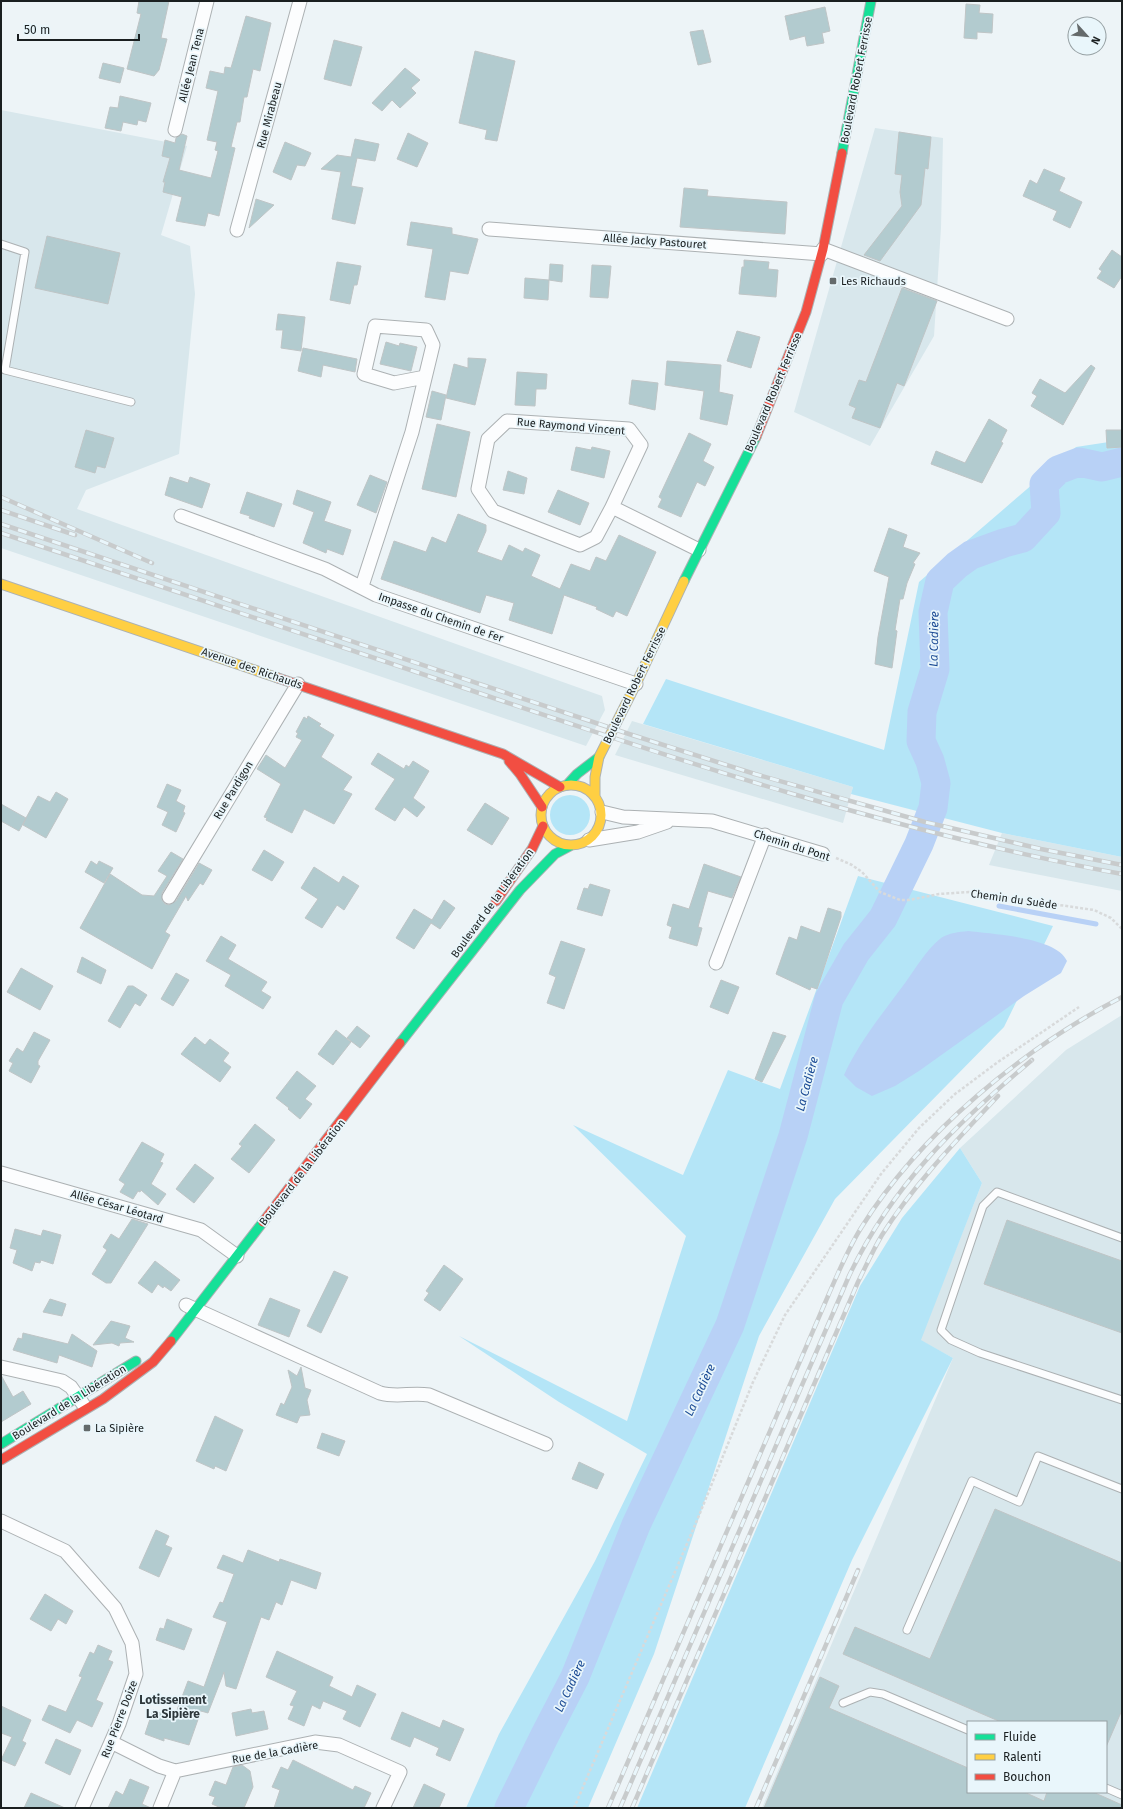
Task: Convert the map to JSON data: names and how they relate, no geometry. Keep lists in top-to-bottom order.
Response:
{
  "streets": {
    "street": [
      "Allée Jean Tena",
      "Boulevard Robert Ferrisse",
      "Rue Mirabeau",
      "Allée Jacky Pastouret",
      "Rue Raymond Vincent",
      "Impasse du Chemin de Fer",
      "Avenue des Richauds",
      "Rue Pardigon",
      "Chemin du Pont",
      "Boulevard de la Libération",
      "Allée César Léotard",
      "Rue Pierre Doize",
      "Rue de la Cadière"
    ],
    "path": ["Chemin du Suède"]
  },
  "crossings": [
    ["Boulevard Robert Ferrisse", "Allée Jacky Pastouret"],
    ["Boulevard Robert Ferrisse", "Impasse du Chemin de Fer"],
    ["Boulevard Robert Ferrisse", "Avenue des Richauds"],
    ["Boulevard Robert Ferrisse", "Chemin du Pont"],
    ["Boulevard Robert Ferrisse", "Boulevard de la Libération"],
    ["Avenue des Richauds", "Rue Pardigon"],
    ["Avenue des Richauds", "Chemin du Pont"],
    ["Avenue des Richauds", "Boulevard de la Libération"],
    ["Chemin du Pont", "Chemin du Suède"],
    ["Chemin du Pont", "Boulevard de la Libération"],
    ["Boulevard de la Libération", "Allée César Léotard"]
  ],
  "districts": ["Lotissement La Sipière"],
  "water": ["La Cadière"],
  "places": {
    "transit": ["Les Richauds", "La Sipière"]
  },
  "legend": ["Fluide", "Ralenti", "Bouchon"],
  "scale_bar": "50 m",
  "north": "bottom right"
}
